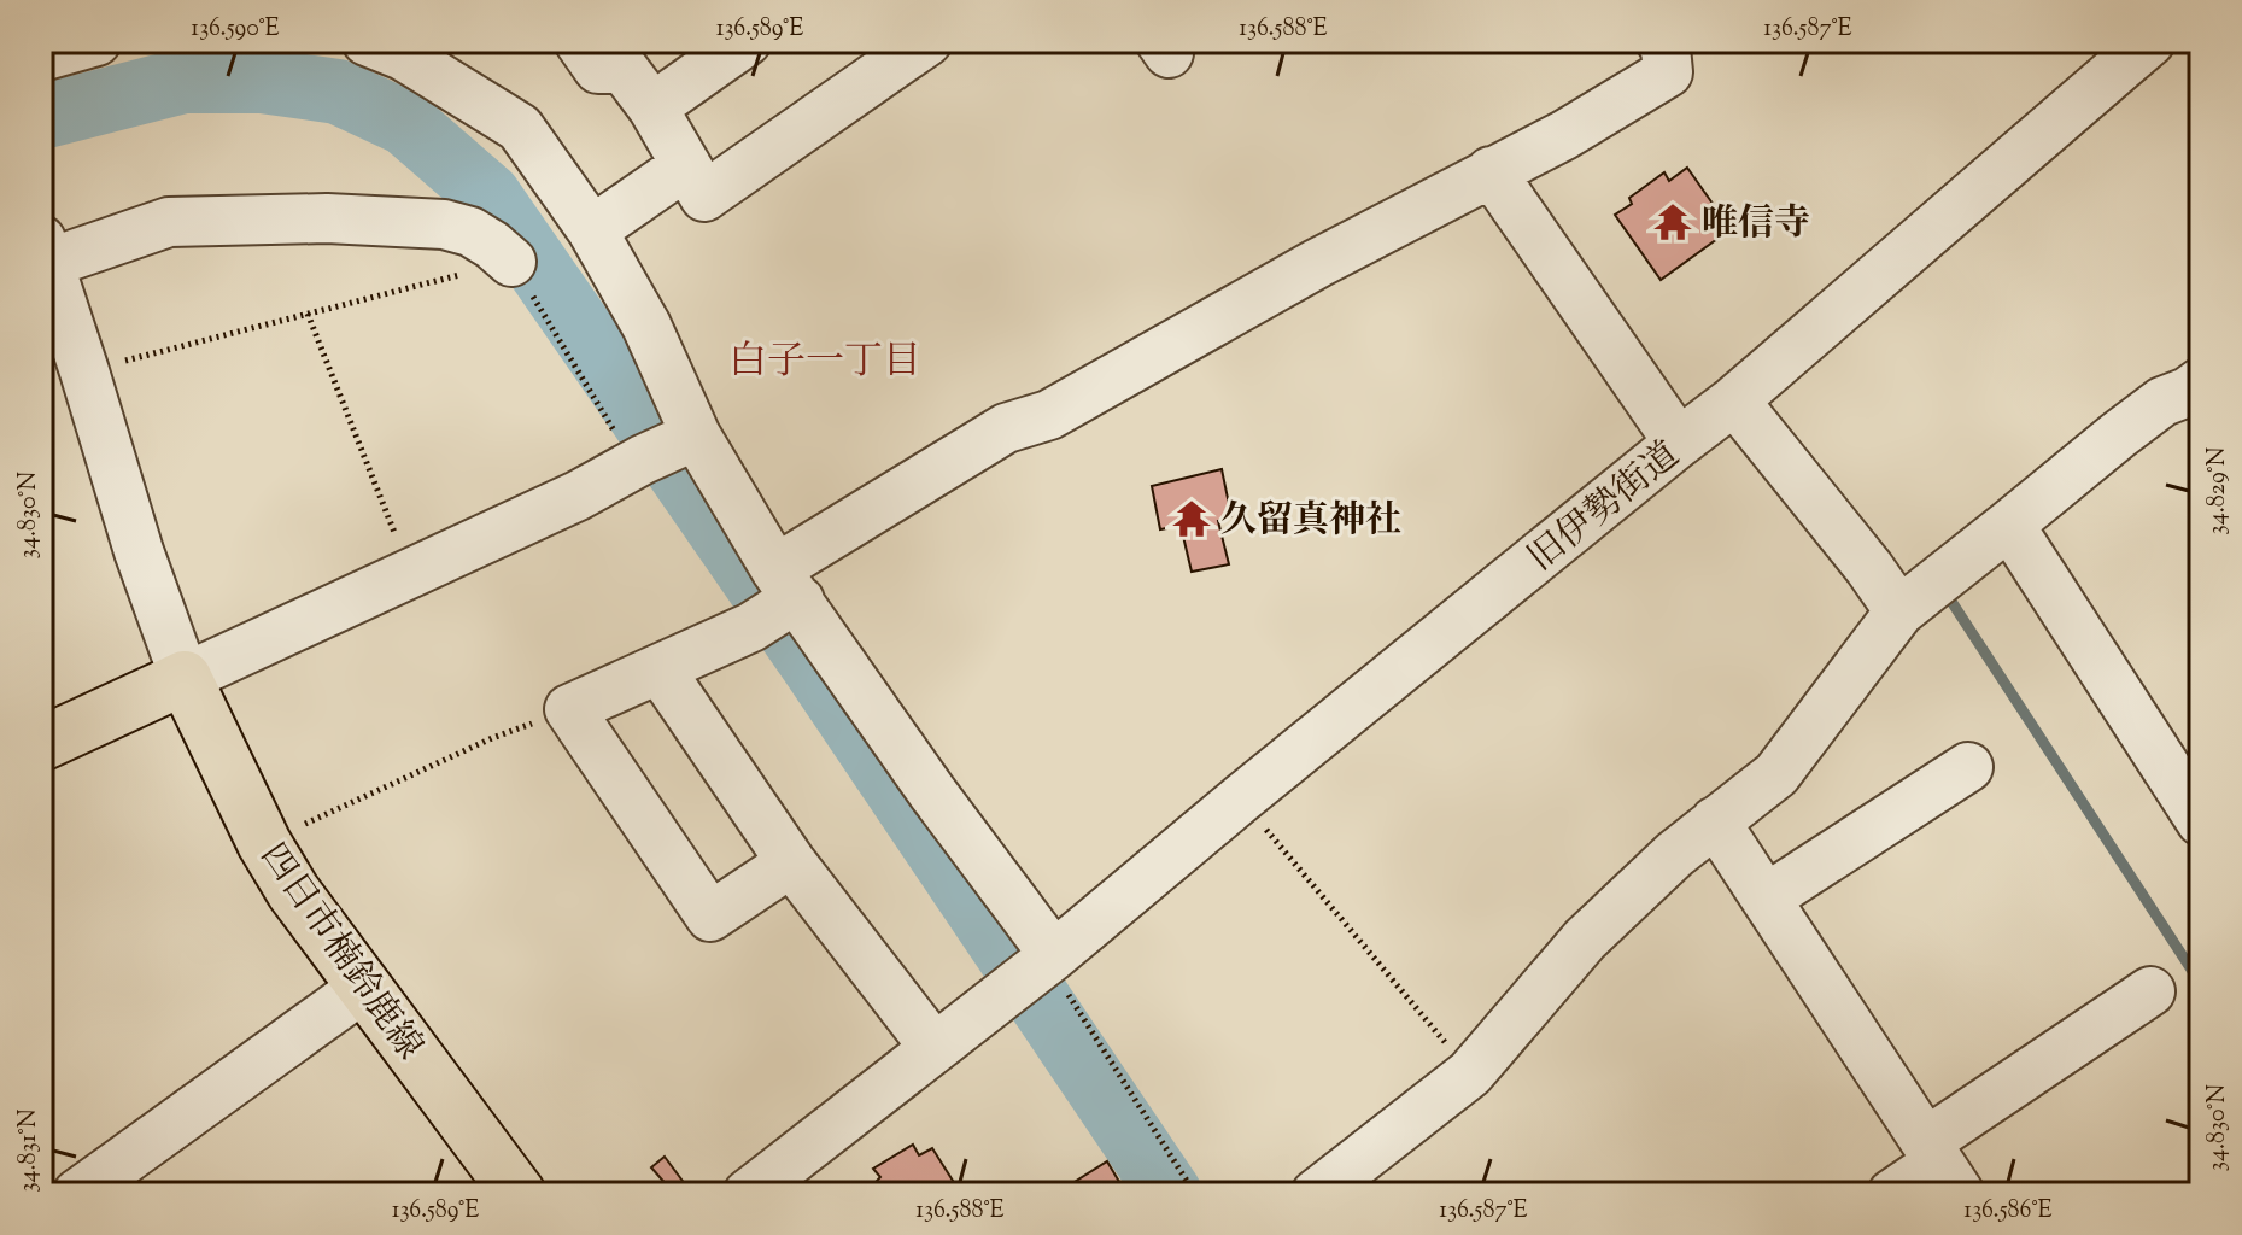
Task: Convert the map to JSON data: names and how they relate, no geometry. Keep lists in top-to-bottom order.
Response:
{
  "streets": {
    "main road": ["四日市楠鈴鹿線"],
    "street": ["旧伊勢街道"]
  },
  "districts": ["白子一丁目"],
  "places": {
    "temple": ["唯信寺", "久留真神社"]
  },
  "coordinates": [
    "136.590°E",
    "136.589°E",
    "136.588°E",
    "136.587°E",
    "34.829°N",
    "34.830°N",
    "34.831°N",
    "136.586°E"
  ]
}
